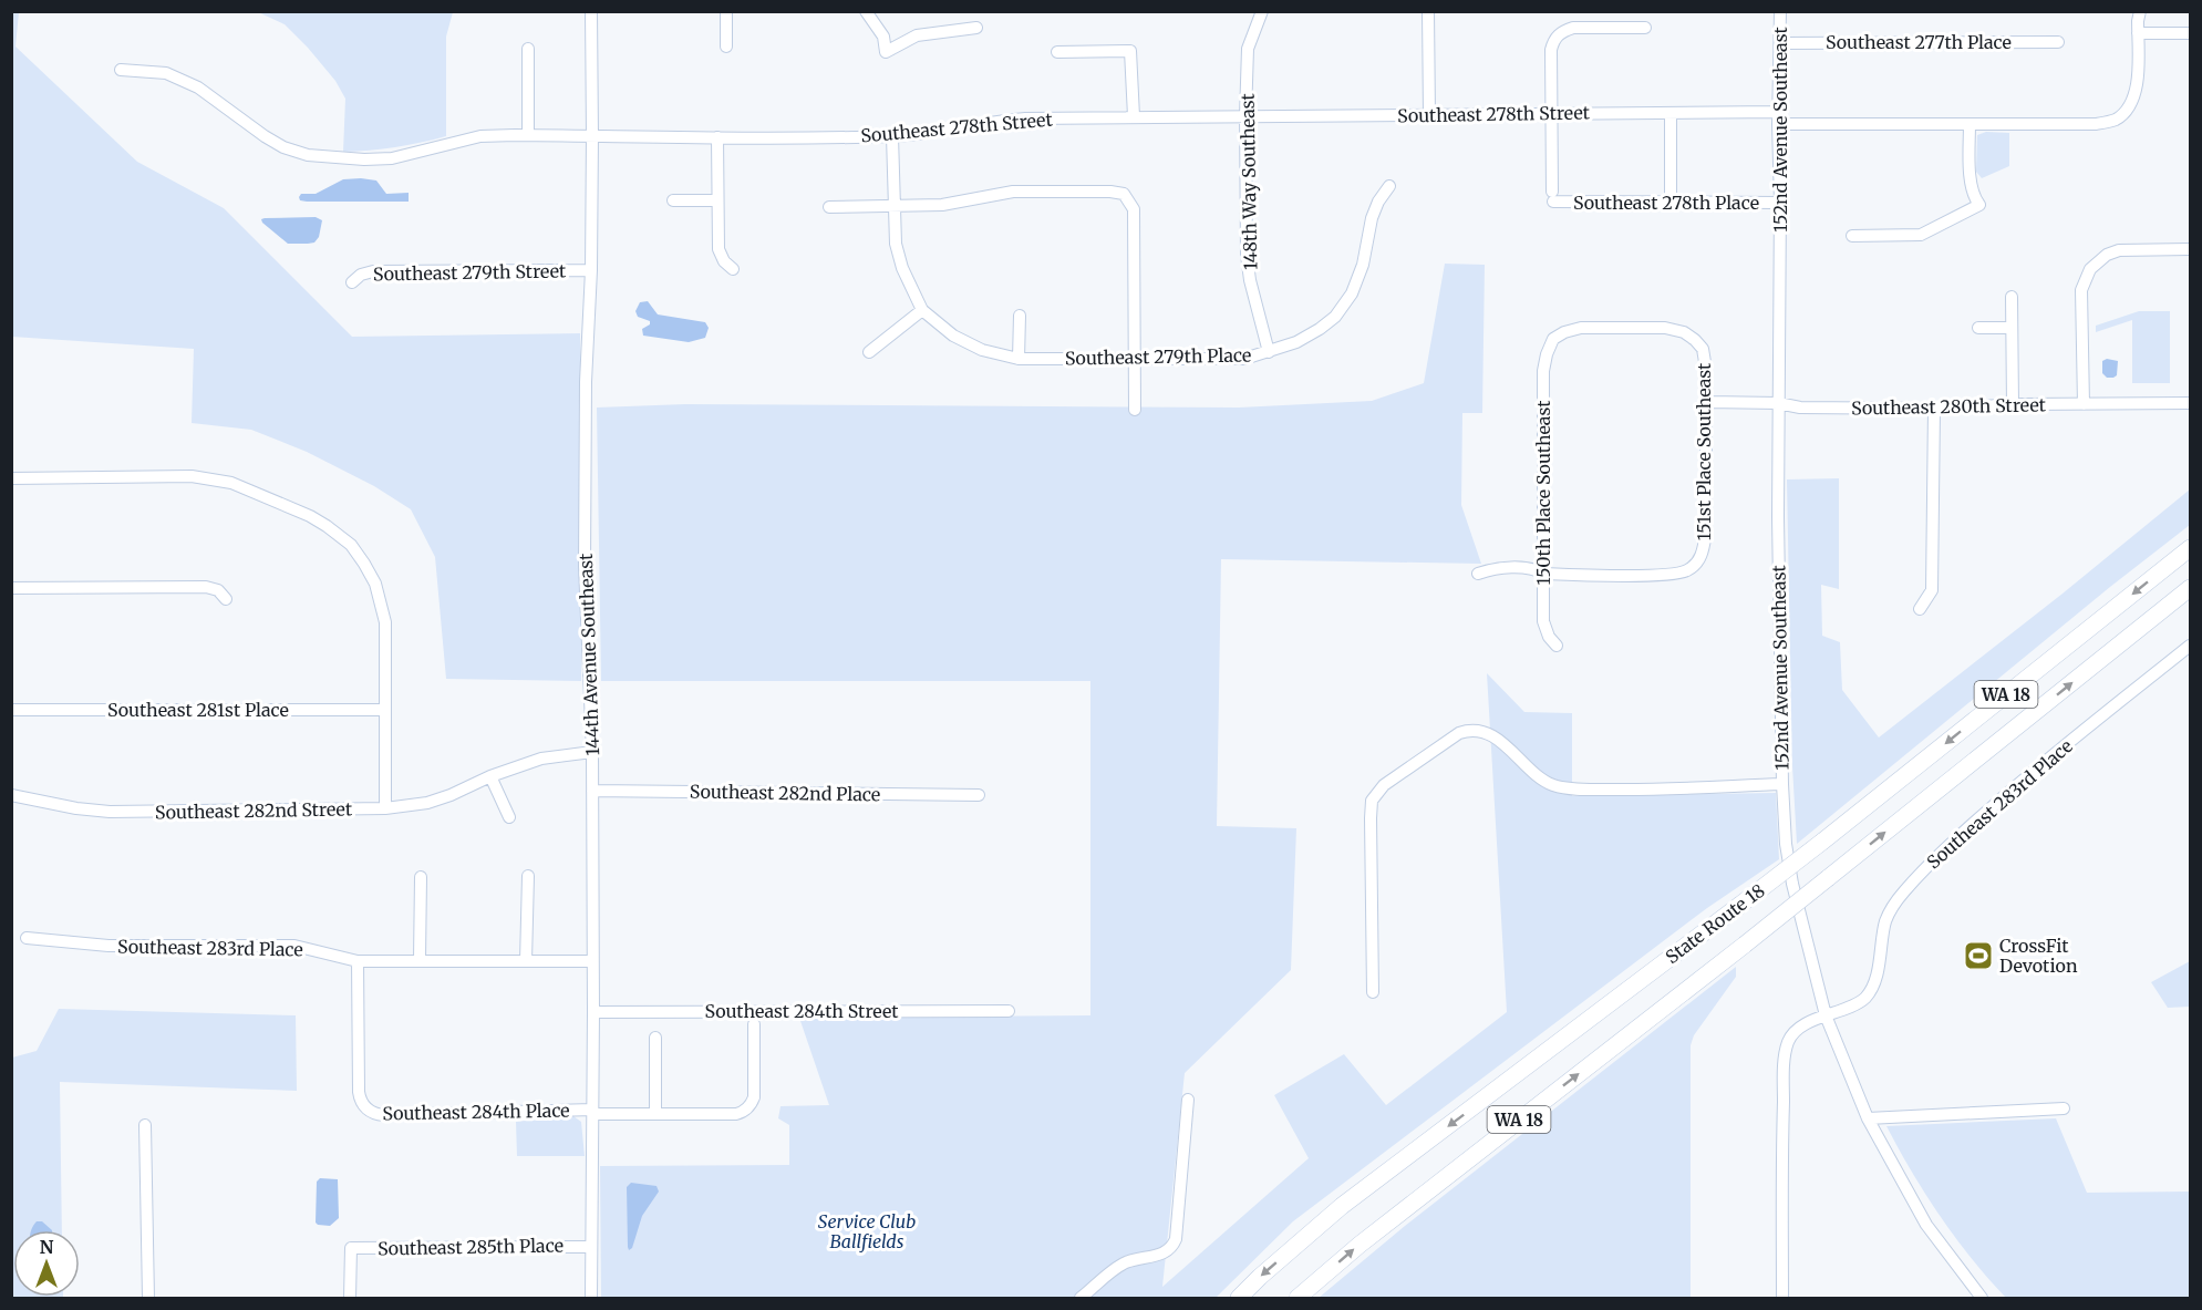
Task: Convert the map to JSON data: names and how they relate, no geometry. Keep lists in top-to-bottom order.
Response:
{
  "streets": {
    "highway": ["WA 18", "State Route 18"],
    "street": [
      "Southeast 277th Place",
      "Southeast 278th Street",
      "152nd Avenue Southeast",
      "148th Way Southeast",
      "Southeast 278th Place",
      "Southeast 279th Street",
      "Southeast 279th Place",
      "Southeast 280th Street",
      "151st Place Southeast",
      "150th Place Southeast",
      "144th Avenue Southeast",
      "Southeast 281st Place",
      "Southeast 282nd Place",
      "Southeast 283rd Place",
      "Southeast 282nd Street",
      "Southeast 284th Street",
      "Southeast 284th Place",
      "Southeast 285th Place"
    ]
  },
  "crossings": [
    ["Southeast 277th Place", "152nd Avenue Southeast"],
    ["Southeast 278th Street", "152nd Avenue Southeast"],
    ["Southeast 278th Street", "148th Way Southeast"],
    ["Southeast 278th Street", "Southeast 278th Place"],
    ["Southeast 278th Street", "144th Avenue Southeast"],
    ["152nd Avenue Southeast", "Southeast 278th Place"],
    ["152nd Avenue Southeast", "Southeast 280th Street"],
    ["152nd Avenue Southeast", "Southeast 283rd Place"],
    ["148th Way Southeast", "Southeast 279th Place"],
    ["Southeast 279th Street", "144th Avenue Southeast"],
    ["Southeast 280th Street", "151st Place Southeast"],
    ["151st Place Southeast", "150th Place Southeast"],
    ["144th Avenue Southeast", "Southeast 282nd Place"],
    ["144th Avenue Southeast", "Southeast 283rd Place"],
    ["144th Avenue Southeast", "Southeast 282nd Street"],
    ["144th Avenue Southeast", "Southeast 284th Street"],
    ["144th Avenue Southeast", "Southeast 284th Place"],
    ["144th Avenue Southeast", "Southeast 285th Place"],
    ["Southeast 283rd Place", "Southeast 284th Place"]
  ],
  "parks": ["Service Club Ballfields"],
  "places": {
    "sports": ["CrossFit Devotion"]
  },
  "north": "top"
}
